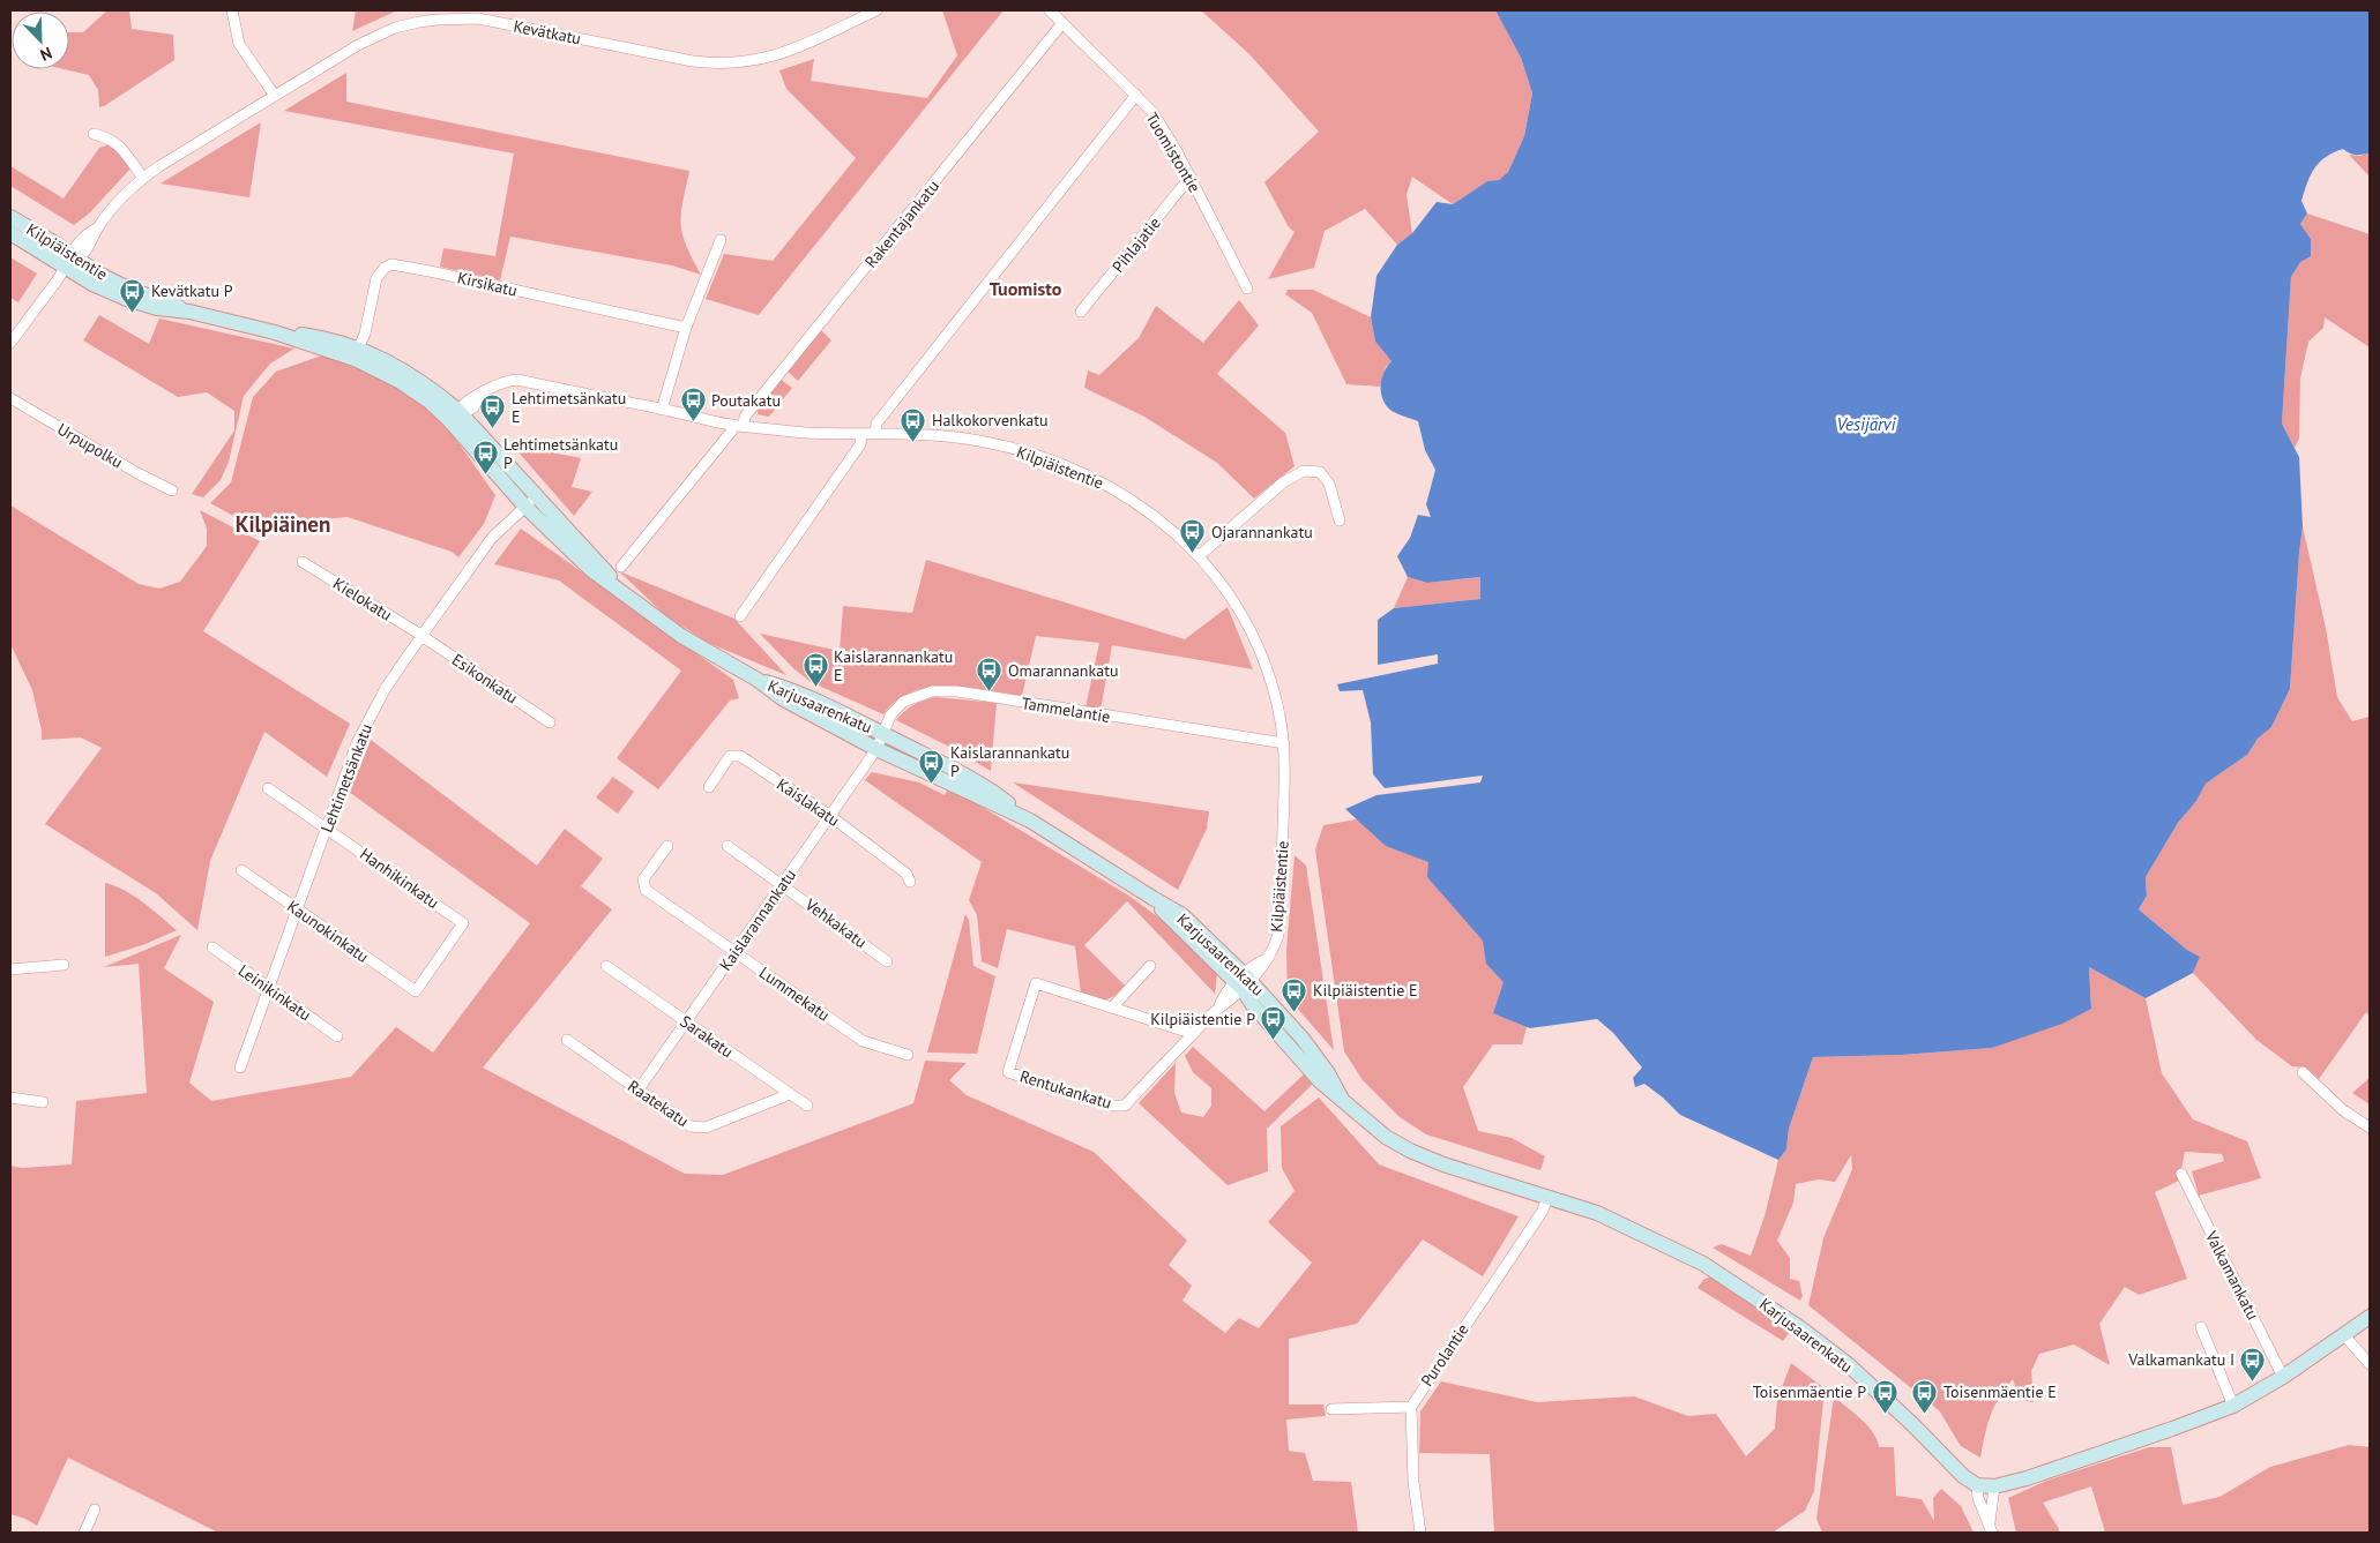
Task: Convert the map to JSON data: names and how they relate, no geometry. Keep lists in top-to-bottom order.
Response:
{
  "streets": {
    "street": [
      "Kevätkatu",
      "Tuomistontie",
      "Rakentajankatu",
      "Pihlajatie",
      "Kilpiäistentie",
      "Kirsikatu",
      "Urpupolku",
      "Kielokatu",
      "Esikonkatu",
      "Karjusaarenkatu",
      "Tammelantie",
      "Lehtimetsänkatu",
      "Kaislakatu",
      "Hanhikinkatu",
      "Kaislarannankatu",
      "Vehkakatu",
      "Kaunokinkatu",
      "Leinikinkatu",
      "Lummekatu",
      "Sarakatu",
      "Rentukankatu",
      "Raatekatu",
      "Valkamankatu",
      "Purolantie"
    ]
  },
  "crossings": [
    ["Kevätkatu", "Kilpiäistentie"],
    ["Tuomistontie", "Rakentajankatu"],
    ["Tuomistontie", "Pihlajatie"],
    ["Rakentajankatu", "Kilpiäistentie"],
    ["Kilpiäistentie", "Kirsikatu"],
    ["Kilpiäistentie", "Karjusaarenkatu"],
    ["Kilpiäistentie", "Tammelantie"],
    ["Kilpiäistentie", "Rentukankatu"],
    ["Kielokatu", "Esikonkatu"],
    ["Kielokatu", "Lehtimetsänkatu"],
    ["Esikonkatu", "Lehtimetsänkatu"],
    ["Karjusaarenkatu", "Tammelantie"],
    ["Karjusaarenkatu", "Lehtimetsänkatu"],
    ["Karjusaarenkatu", "Kaislarannankatu"],
    ["Karjusaarenkatu", "Purolantie"],
    ["Tammelantie", "Kaislarannankatu"],
    ["Lehtimetsänkatu", "Hanhikinkatu"],
    ["Lehtimetsänkatu", "Kaunokinkatu"],
    ["Lehtimetsänkatu", "Leinikinkatu"],
    ["Kaislakatu", "Kaislarannankatu"],
    ["Hanhikinkatu", "Kaunokinkatu"],
    ["Kaislarannankatu", "Vehkakatu"],
    ["Kaislarannankatu", "Lummekatu"],
    ["Kaislarannankatu", "Sarakatu"],
    ["Kaislarannankatu", "Raatekatu"],
    ["Sarakatu", "Raatekatu"]
  ],
  "districts": ["Tuomisto", "Kilpiäinen"],
  "water": ["Vesijärvi"],
  "places": {
    "bus stop": [
      "Kevätkatu P",
      "Poutakatu",
      "Lehtimetsänkatu E",
      "Halkokorvenkatu",
      "Lehtimetsänkatu P",
      "Ojarannankatu",
      "Kaislarannankatu E",
      "Omarannankatu",
      "Kaislarannankatu P",
      "Kilpiäistentie E",
      "Kilpiäistentie P",
      "Valkamankatu I",
      "Toisenmäentie P",
      "Toisenmäentie E"
    ]
  },
  "north": "bottom right"
}
